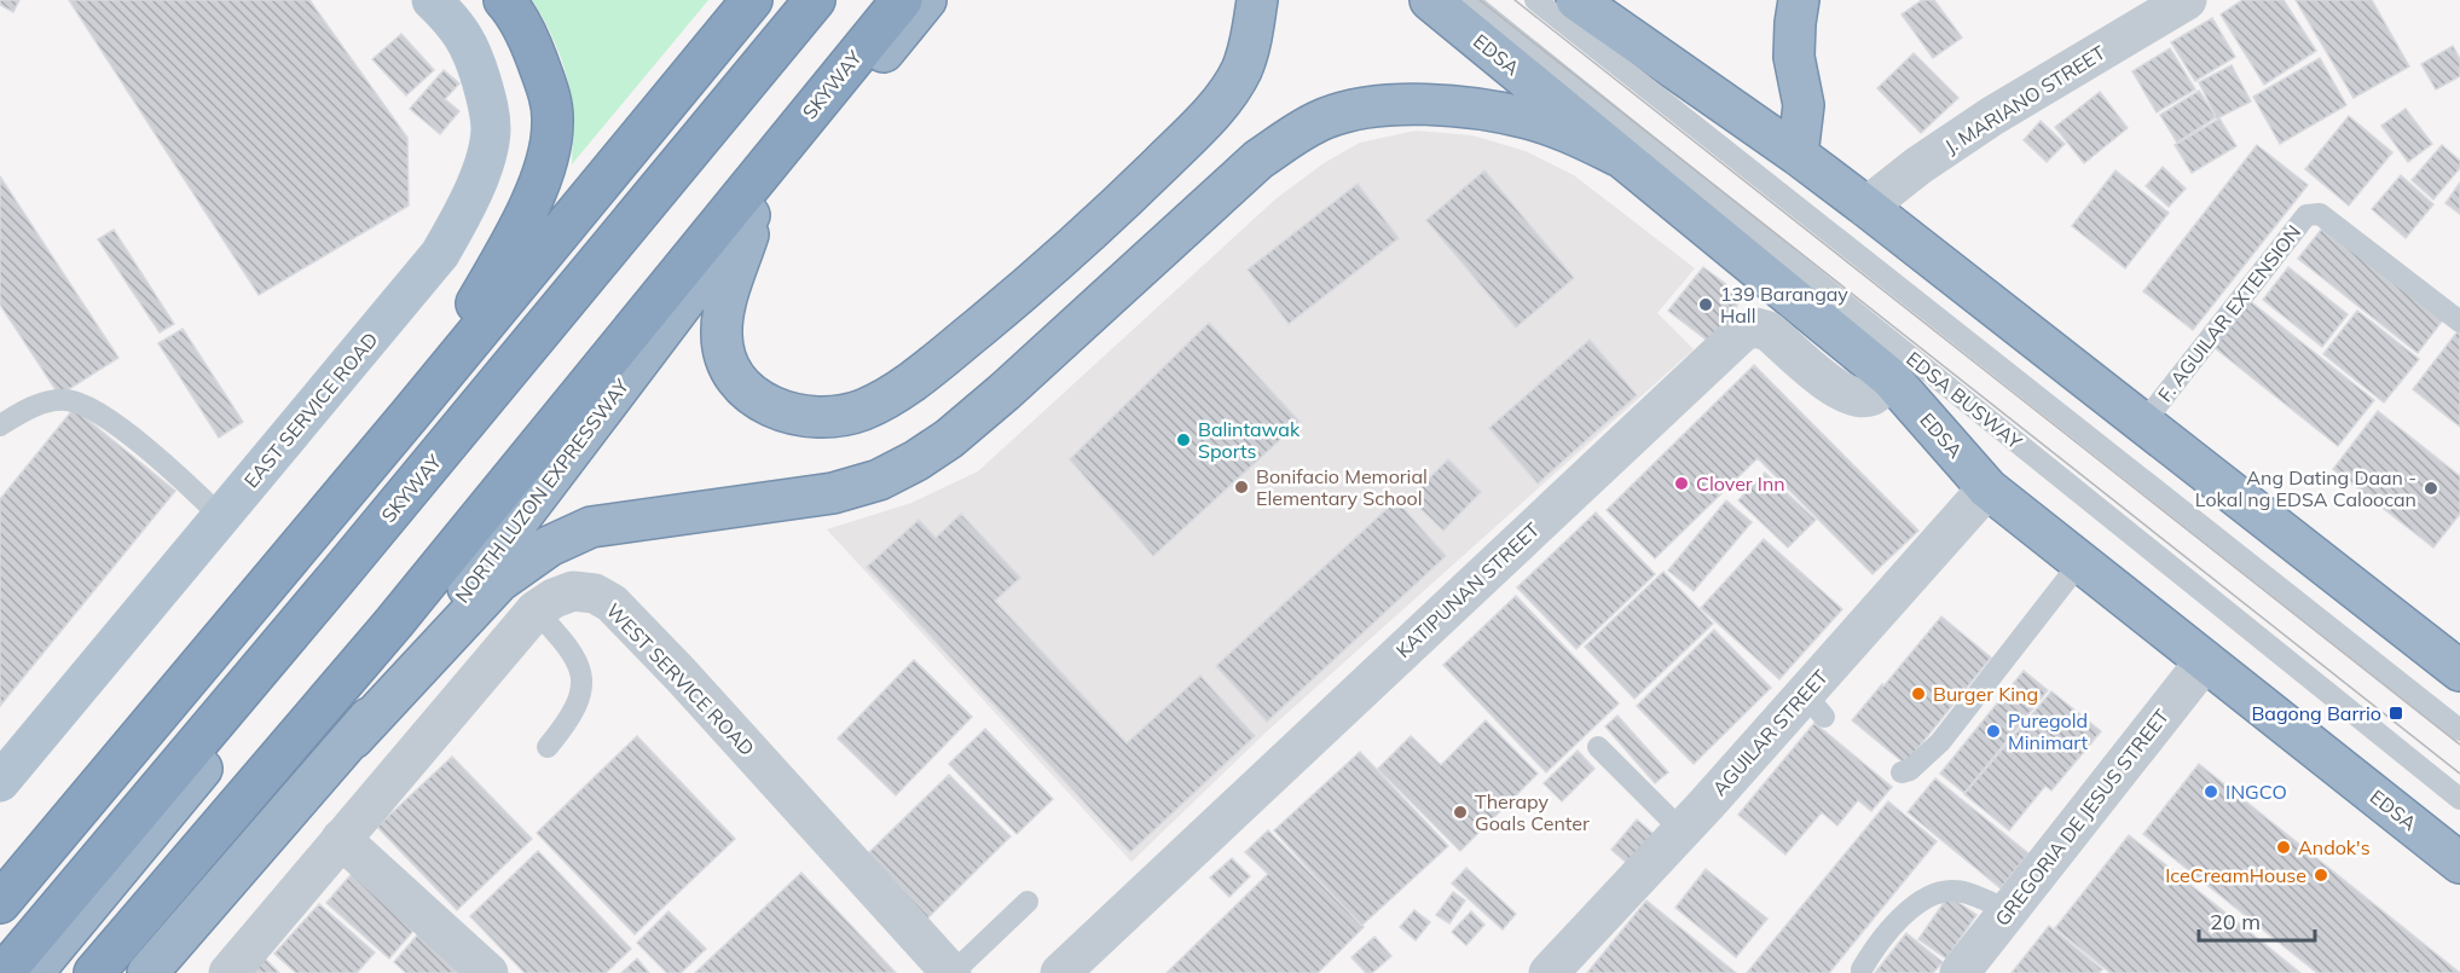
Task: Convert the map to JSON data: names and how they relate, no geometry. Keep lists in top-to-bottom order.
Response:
{
  "streets": {
    "highway": ["EDSA", "SKYWAY", "NORTH LUZON EXPRESSWAY"],
    "main road": ["EAST SERVICE ROAD"],
    "street": [
      "J. MARIANO STREET",
      "KATIPUNAN STREET",
      "WEST SERVICE ROAD",
      "AGUILAR STREET",
      "GREGORIA DE JESUS STREET"
    ],
    "lane": ["F. AGUILAR EXTENSION", "EDSA BUSWAY"]
  },
  "crossings": [
    ["EDSA", "KATIPUNAN STREET"],
    ["EDSA", "AGUILAR STREET"],
    ["EDSA", "GREGORIA DE JESUS STREET"]
  ],
  "places": {
    "other": [
      "139 Barangay Hall",
      "Balintawak Sports",
      "Clover Inn",
      "Bonifacio Memorial Elementary School",
      "Ang Dating Daan - Lokal ng EDSA Caloocan",
      "Burger King",
      "Puregold Minimart",
      "INGCO",
      "Therapy Goals Center",
      "Andok's",
      "IceCreamHouse"
    ],
    "transit": ["Bagong Barrio"]
  },
  "scale_bar": "20 m"
}
